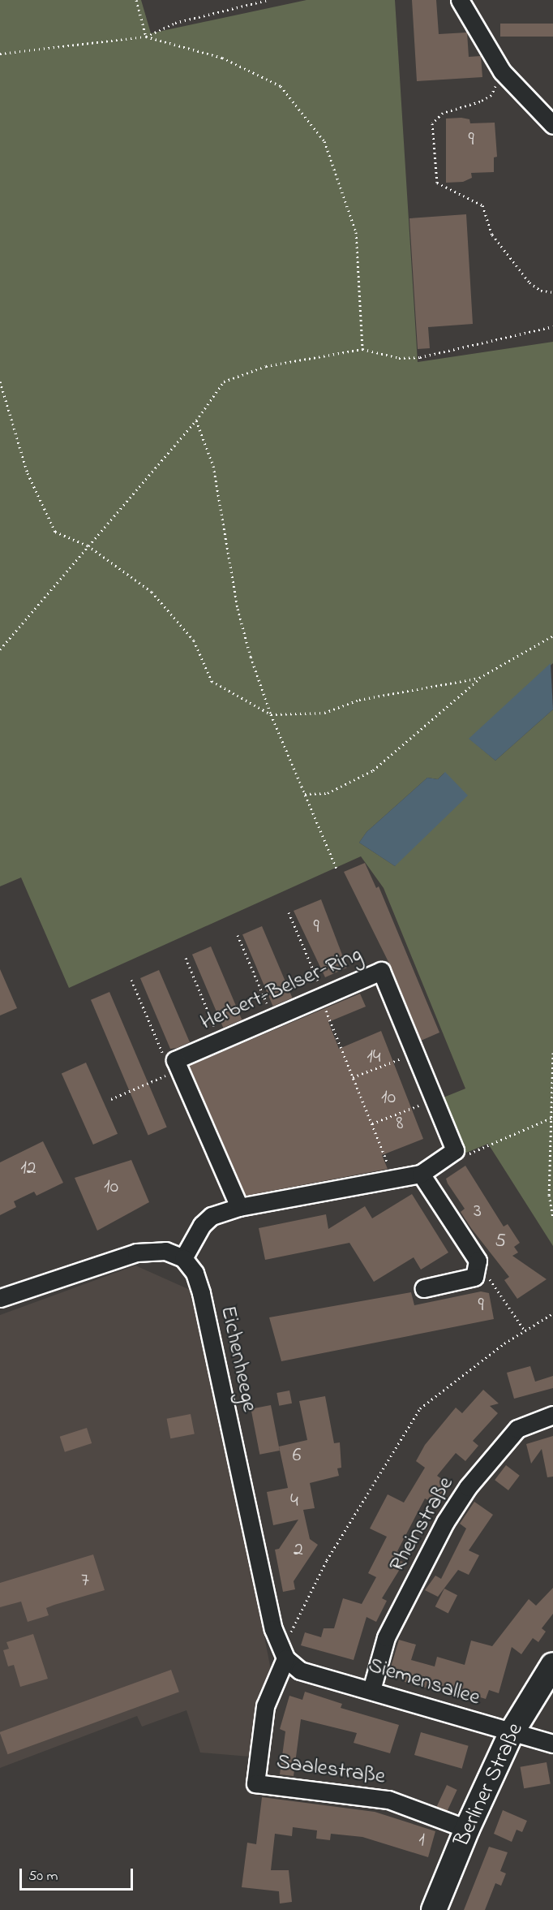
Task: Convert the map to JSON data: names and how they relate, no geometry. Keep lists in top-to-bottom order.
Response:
{
  "streets": {
    "street": [
      "Herbert-Belser-Ring",
      "Eichenheege",
      "Rheinstraße",
      "Siemensallee",
      "Saalestraße",
      "Berliner Straße"
    ]
  },
  "crossings": [
    ["Eichenheege", "Siemensallee"],
    ["Eichenheege", "Saalestraße"],
    ["Rheinstraße", "Siemensallee"],
    ["Siemensallee", "Saalestraße"],
    ["Siemensallee", "Berliner Straße"],
    ["Saalestraße", "Berliner Straße"]
  ],
  "house_numbers": [
    "9",
    "9",
    "14",
    "10",
    "8",
    "12",
    "10",
    "3",
    "5",
    "9",
    "6",
    "4",
    "2",
    "7",
    "1"
  ],
  "scale_bar": "50 m"
}
